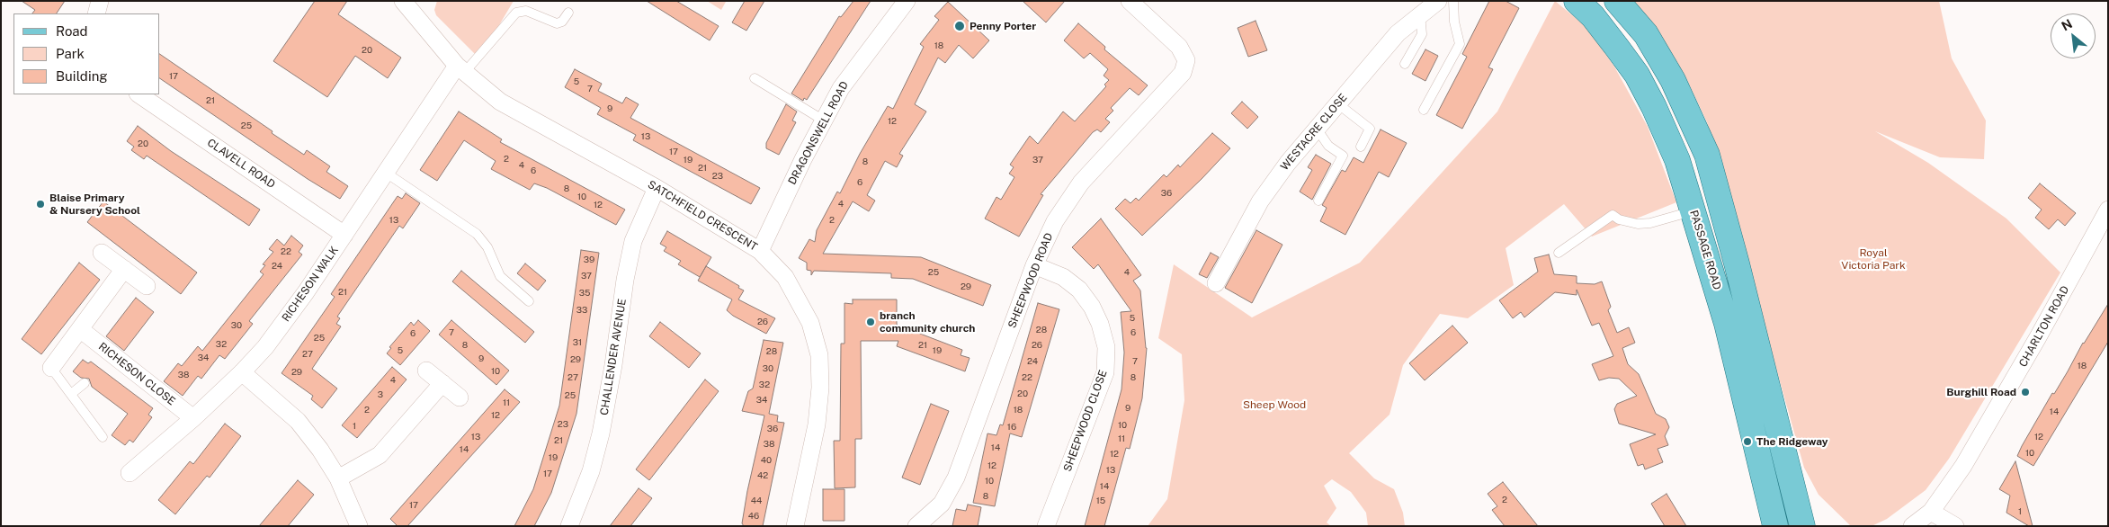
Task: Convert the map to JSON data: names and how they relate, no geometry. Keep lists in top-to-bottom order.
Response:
{
  "streets": {
    "main road": ["PASSAGE ROAD"],
    "street": [
      "WESTACRE CLOSE",
      "DRAGONSWELL ROAD",
      "CLAVELL ROAD",
      "SATCHFIELD CRESCENT",
      "SHEEPWOOD ROAD",
      "RICHESON WALK",
      "CHARLTON ROAD",
      "CHALLENDER AVENUE",
      "RICHESON CLOSE",
      "SHEEPWOOD CLOSE"
    ]
  },
  "crossings": [
    ["DRAGONSWELL ROAD", "SATCHFIELD CRESCENT"],
    ["CLAVELL ROAD", "RICHESON WALK"],
    ["SATCHFIELD CRESCENT", "RICHESON WALK"],
    ["SATCHFIELD CRESCENT", "CHALLENDER AVENUE"],
    ["SHEEPWOOD ROAD", "SHEEPWOOD CLOSE"],
    ["RICHESON WALK", "RICHESON CLOSE"]
  ],
  "parks": ["Royal Victoria Park", "Sheep Wood"],
  "places": [
    "Penny Porter",
    "Blaise Primary & Nursery School",
    "branch community church",
    "Burghill Road",
    "The Ridgeway"
  ],
  "house_numbers": [
    "18",
    "20",
    "17",
    "5",
    "7",
    "21",
    "9",
    "12",
    "25",
    "13",
    "20",
    "17",
    "2",
    "19",
    "37",
    "8",
    "4",
    "21",
    "6",
    "23",
    "6",
    "8",
    "36",
    "10",
    "4",
    "12",
    "13",
    "2",
    "22",
    "39",
    "24",
    "25",
    "4",
    "37",
    "29",
    "21",
    "35",
    "33",
    "5",
    "26",
    "30",
    "28",
    "7",
    "6",
    "6",
    "25",
    "31",
    "32",
    "8",
    "21",
    "26",
    "5",
    "19",
    "28",
    "27",
    "34",
    "9",
    "29",
    "24",
    "7",
    "18",
    "30",
    "10",
    "29",
    "38",
    "27",
    "22",
    "8",
    "4",
    "32",
    "20",
    "3",
    "25",
    "34",
    "11",
    "9",
    "2",
    "18",
    "14",
    "12",
    "23",
    "10",
    "1",
    "16",
    "36",
    "13",
    "12",
    "11",
    "21",
    "38",
    "14",
    "14",
    "10",
    "12",
    "19",
    "40",
    "12",
    "13",
    "17",
    "42",
    "10",
    "14",
    "8",
    "2",
    "44",
    "15",
    "17",
    "1",
    "46"
  ],
  "legend": ["Road", "Park", "Building"],
  "north": "top left"
}
